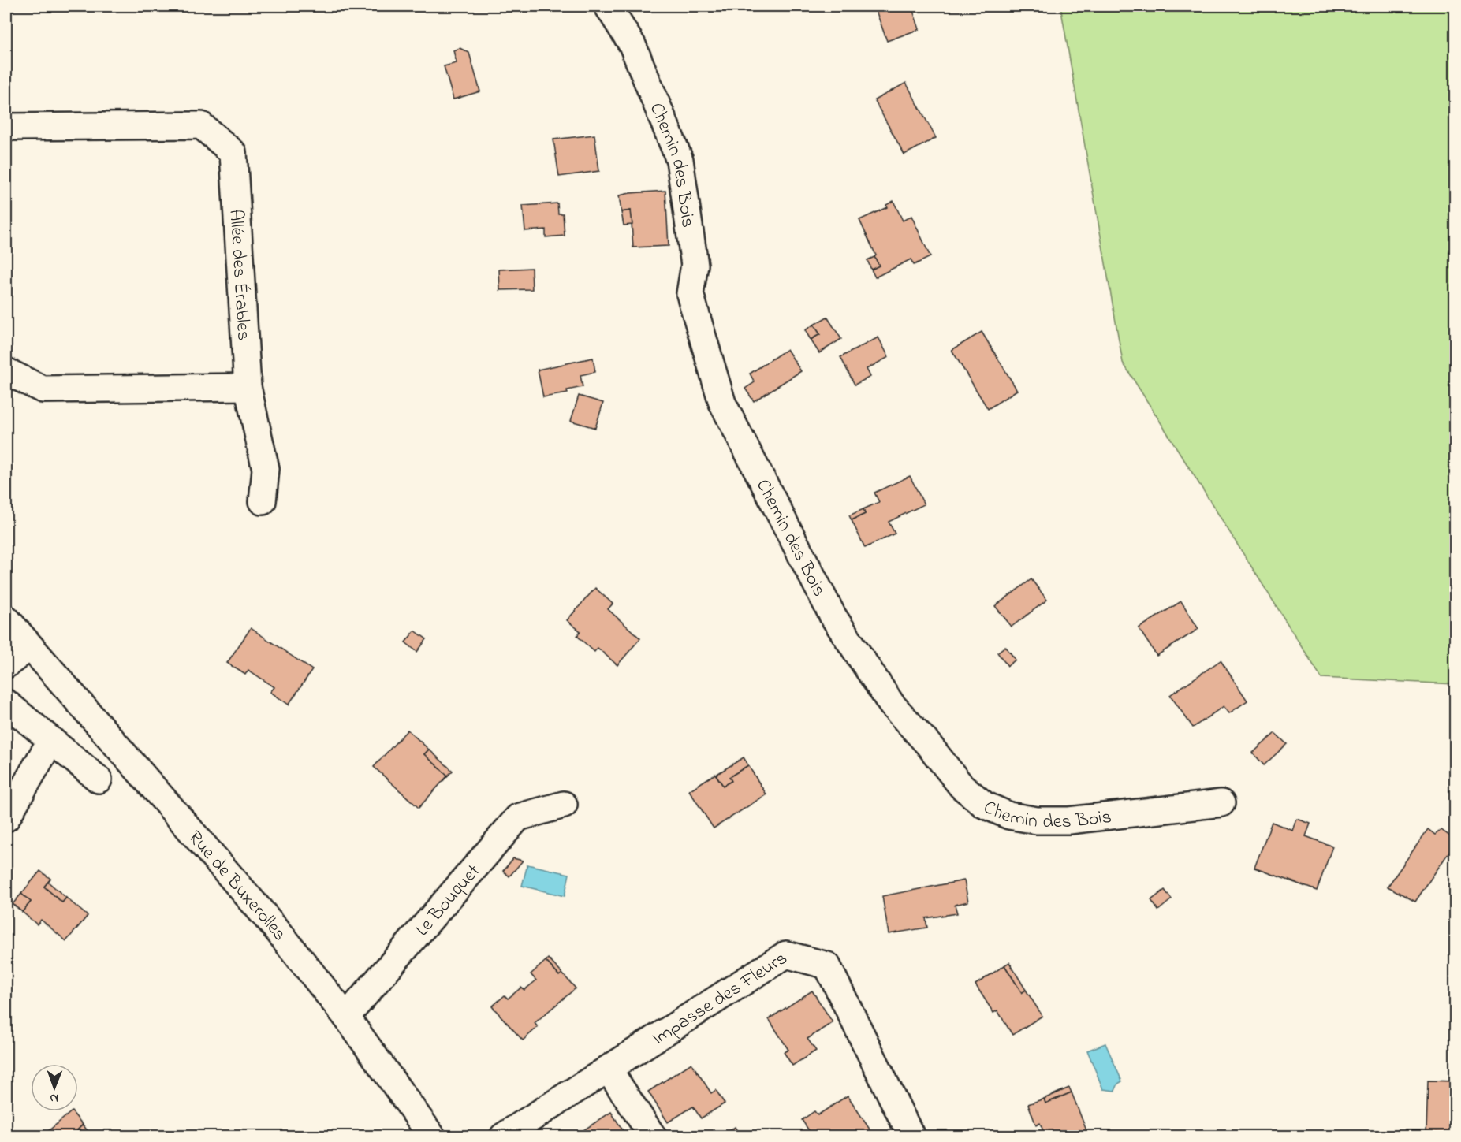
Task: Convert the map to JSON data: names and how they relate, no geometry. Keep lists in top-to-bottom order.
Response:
{
  "streets": {
    "street": [
      "Chemin des Bois",
      "Allée des Érables",
      "Rue de Buxerolles",
      "Le Bouquet",
      "Impasse des Fleurs"
    ]
  },
  "crossings": [
    ["Rue de Buxerolles", "Le Bouquet"]
  ],
  "north": "bottom"
}
